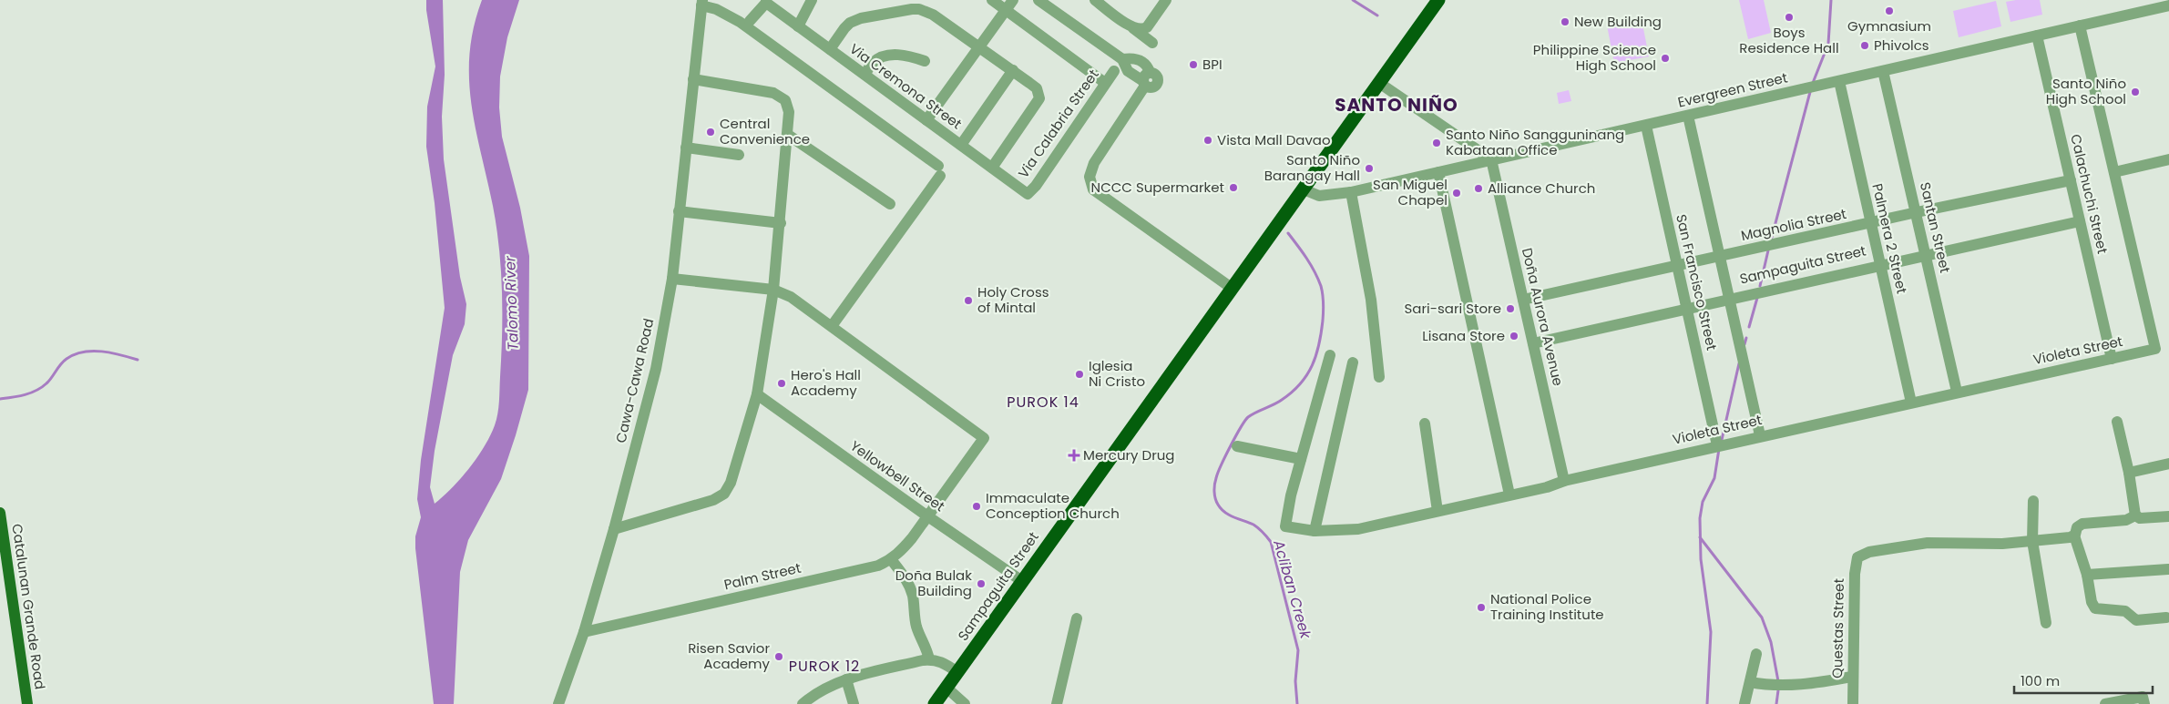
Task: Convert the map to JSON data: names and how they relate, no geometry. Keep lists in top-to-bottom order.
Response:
{
  "streets": {
    "highway": ["Sampaguita Street"],
    "main road": ["Catalunan Grande Road"],
    "street": [
      "Via Cremona Street",
      "Evergreen Street",
      "Via Calabria Street",
      "Calachuchi Street",
      "Magnolia Street",
      "Santan Street",
      "Palmera 2 Street",
      "San Francisco Street",
      "Doña Aurora Avenue",
      "Violeta Street",
      "Cawa-Cawa Road",
      "Yellowbell Street",
      "Palm Street",
      "Questas Street"
    ]
  },
  "crossings": [
    ["Via Cremona Street", "Via Calabria Street"],
    ["Evergreen Street", "Calachuchi Street"],
    ["Evergreen Street", "Santan Street"],
    ["Evergreen Street", "Palmera 2 Street"],
    ["Evergreen Street", "Sampaguita Street"],
    ["Evergreen Street", "San Francisco Street"],
    ["Evergreen Street", "Doña Aurora Avenue"],
    ["Calachuchi Street", "Magnolia Street"],
    ["Calachuchi Street", "Sampaguita Street"],
    ["Calachuchi Street", "Violeta Street"],
    ["Magnolia Street", "Santan Street"],
    ["Magnolia Street", "Palmera 2 Street"],
    ["Magnolia Street", "San Francisco Street"],
    ["Magnolia Street", "Doña Aurora Avenue"],
    ["Santan Street", "Sampaguita Street"],
    ["Santan Street", "Violeta Street"],
    ["Palmera 2 Street", "Sampaguita Street"],
    ["Palmera 2 Street", "Violeta Street"],
    ["Sampaguita Street", "San Francisco Street"],
    ["Sampaguita Street", "Doña Aurora Avenue"],
    ["Sampaguita Street", "Yellowbell Street"],
    ["San Francisco Street", "Violeta Street"],
    ["Doña Aurora Avenue", "Violeta Street"],
    ["Cawa-Cawa Road", "Palm Street"],
    ["Yellowbell Street", "Palm Street"]
  ],
  "districts": ["SANTO NIÑO", "PUROK 14", "PUROK 12"],
  "water": ["Talomo River", "Acliban Creek"],
  "places": {
    "other": [
      "Gymnasium",
      "Boys Residence Hall",
      "New Building",
      "Phivolcs",
      "Philippine Science High School",
      "BPI",
      "Santo Niño High School",
      "Central Convenience",
      "Vista Mall Davao",
      "Santo Niño Sangguninang Kabataan Office",
      "Santo Niño Barangay Hall",
      "NCCC Supermarket",
      "Alliance Church",
      "San Miguel Chapel",
      "Holy Cross of Mintal",
      "Sari-sari Store",
      "Lisana Store",
      "Iglesia Ni Cristo",
      "Hero's Hall Academy",
      "Immaculate Conception Church",
      "Doña Bulak Building",
      "National Police Training Institute",
      "Risen Savior Academy"
    ],
    "health": ["Mercury Drug"]
  },
  "scale_bar": "100 m"
}
